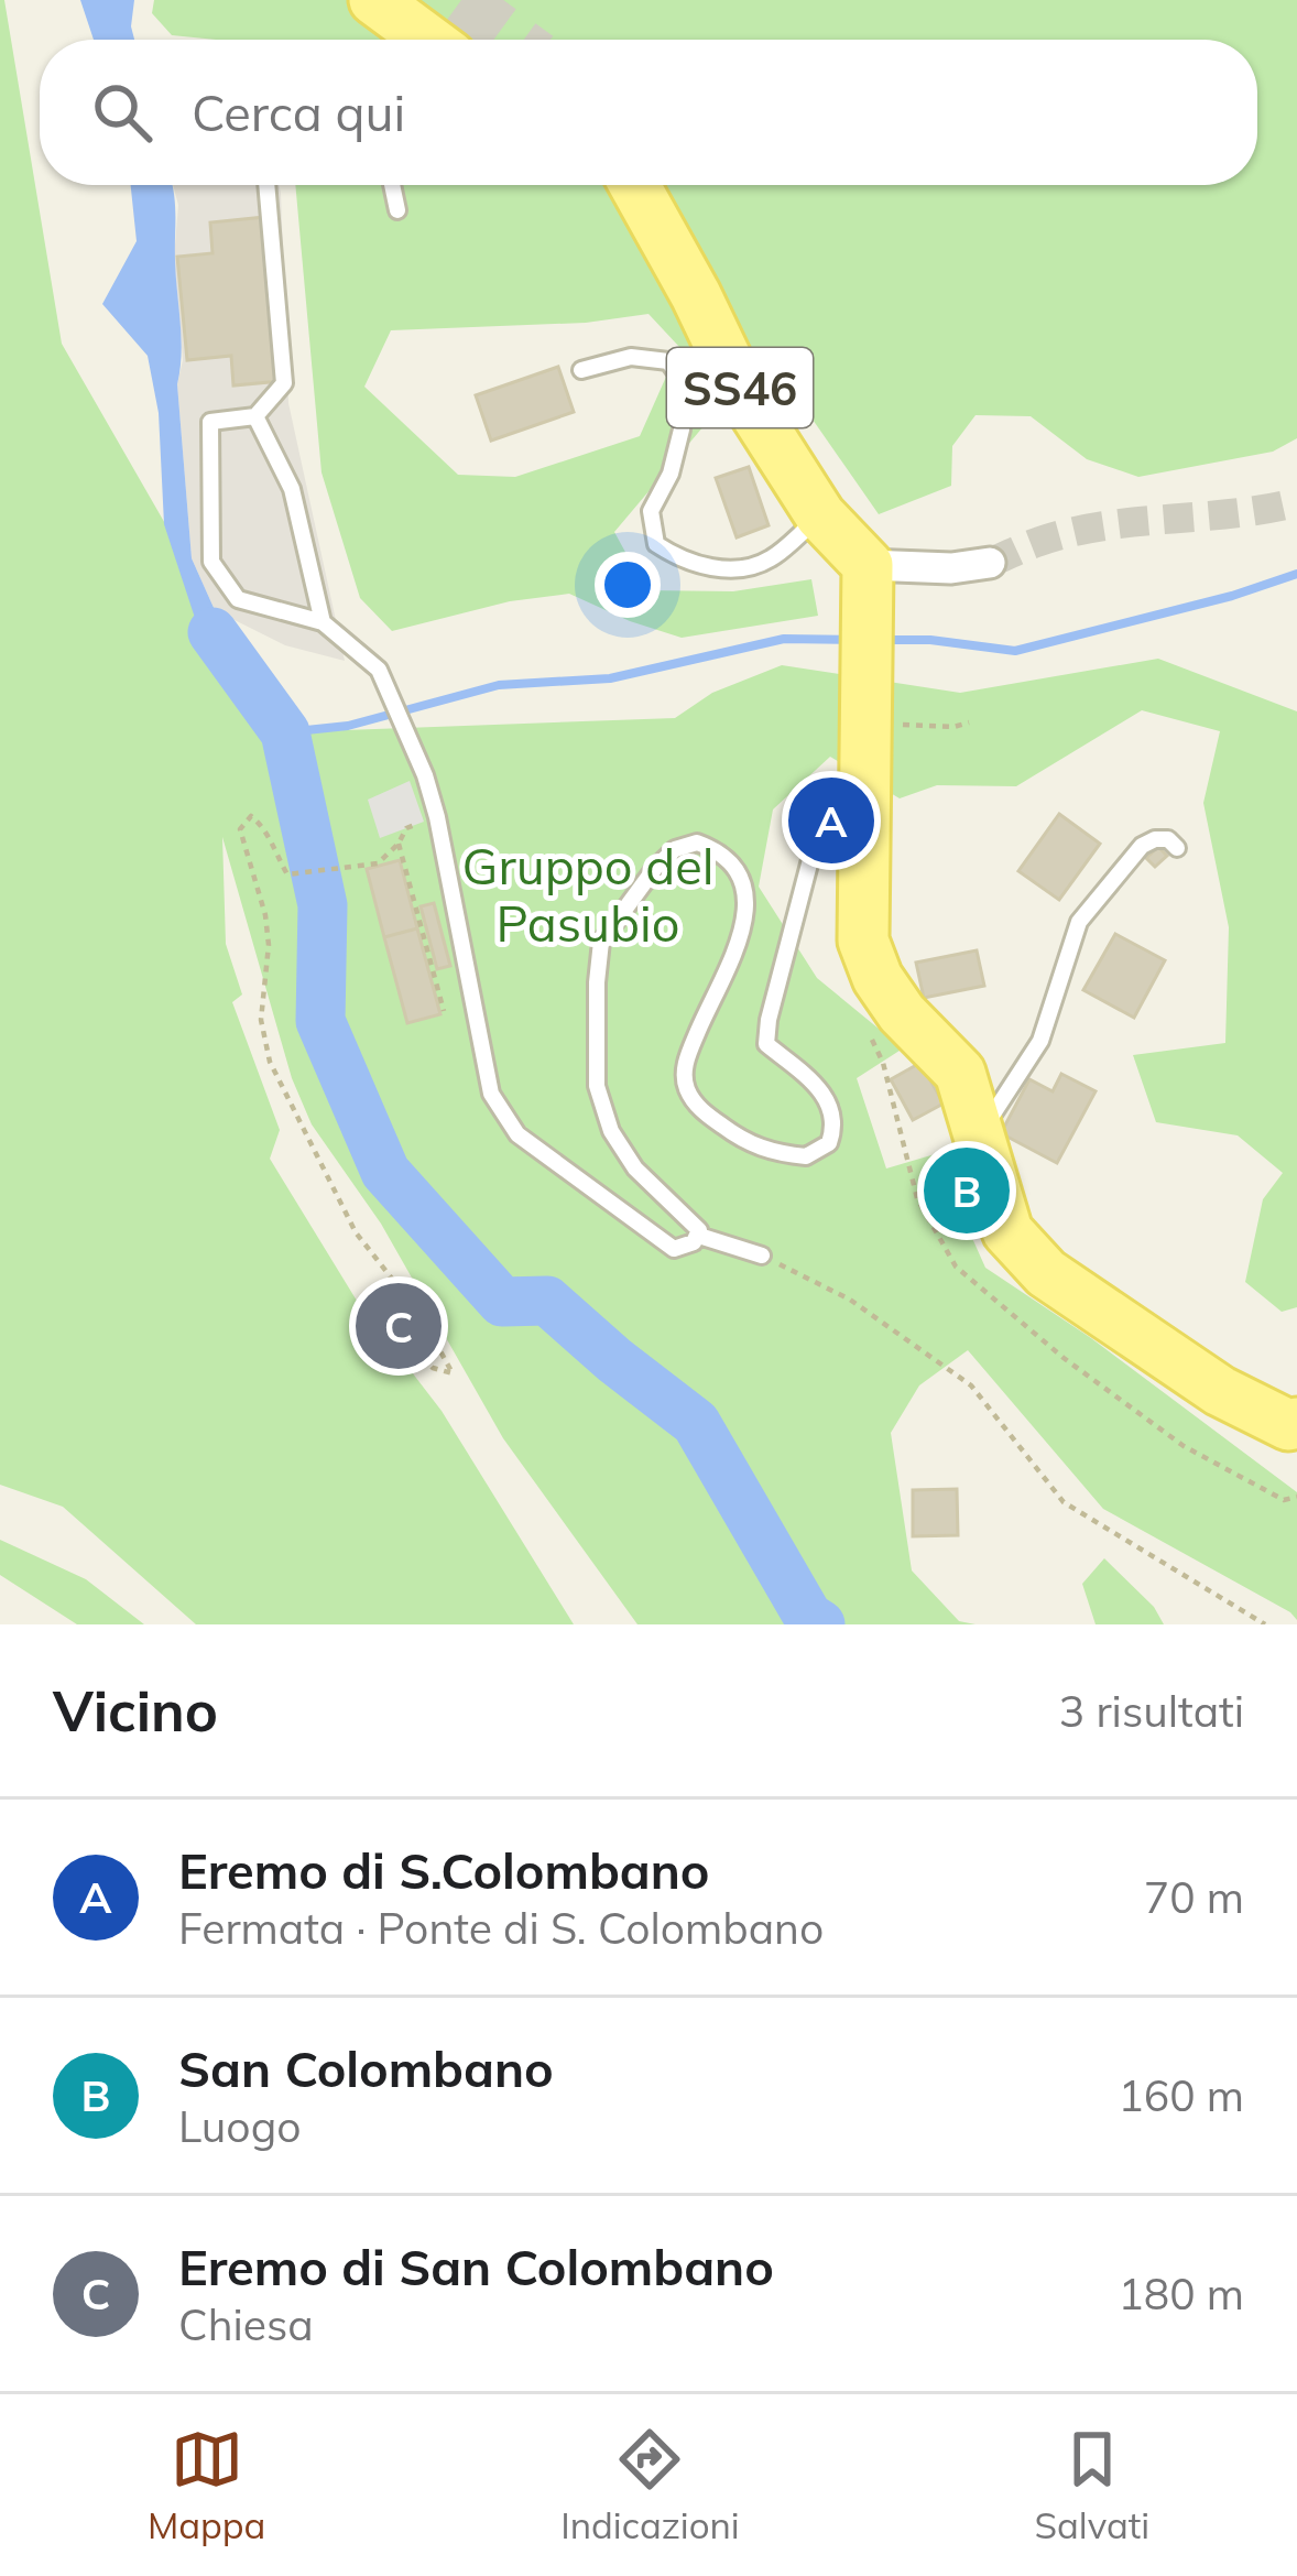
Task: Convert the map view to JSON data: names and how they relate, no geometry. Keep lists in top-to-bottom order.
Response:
{
  "streets": {
    "main road": ["SS46"]
  },
  "parks": ["Gruppo del Pasubio"],
  "page": {
    "search": "Cerca qui",
    "pins": ["A", "B", "C"],
    "heading": ["Vicino", "3 risultati"],
    "list": [
      {
        "mark": "A",
        "name": "Eremo di S.Colombano",
        "note": "Fermata · Ponte di S. Colombano",
        "value": "70 m"
      },
      {
        "mark": "B",
        "name": "San Colombano",
        "note": "Luogo",
        "value": "160 m"
      },
      {
        "mark": "C",
        "name": "Eremo di San Colombano",
        "note": "Chiesa",
        "value": "180 m"
      }
    ],
    "nav": ["Mappa", "Indicazioni", "Salvati"]
  }
}
